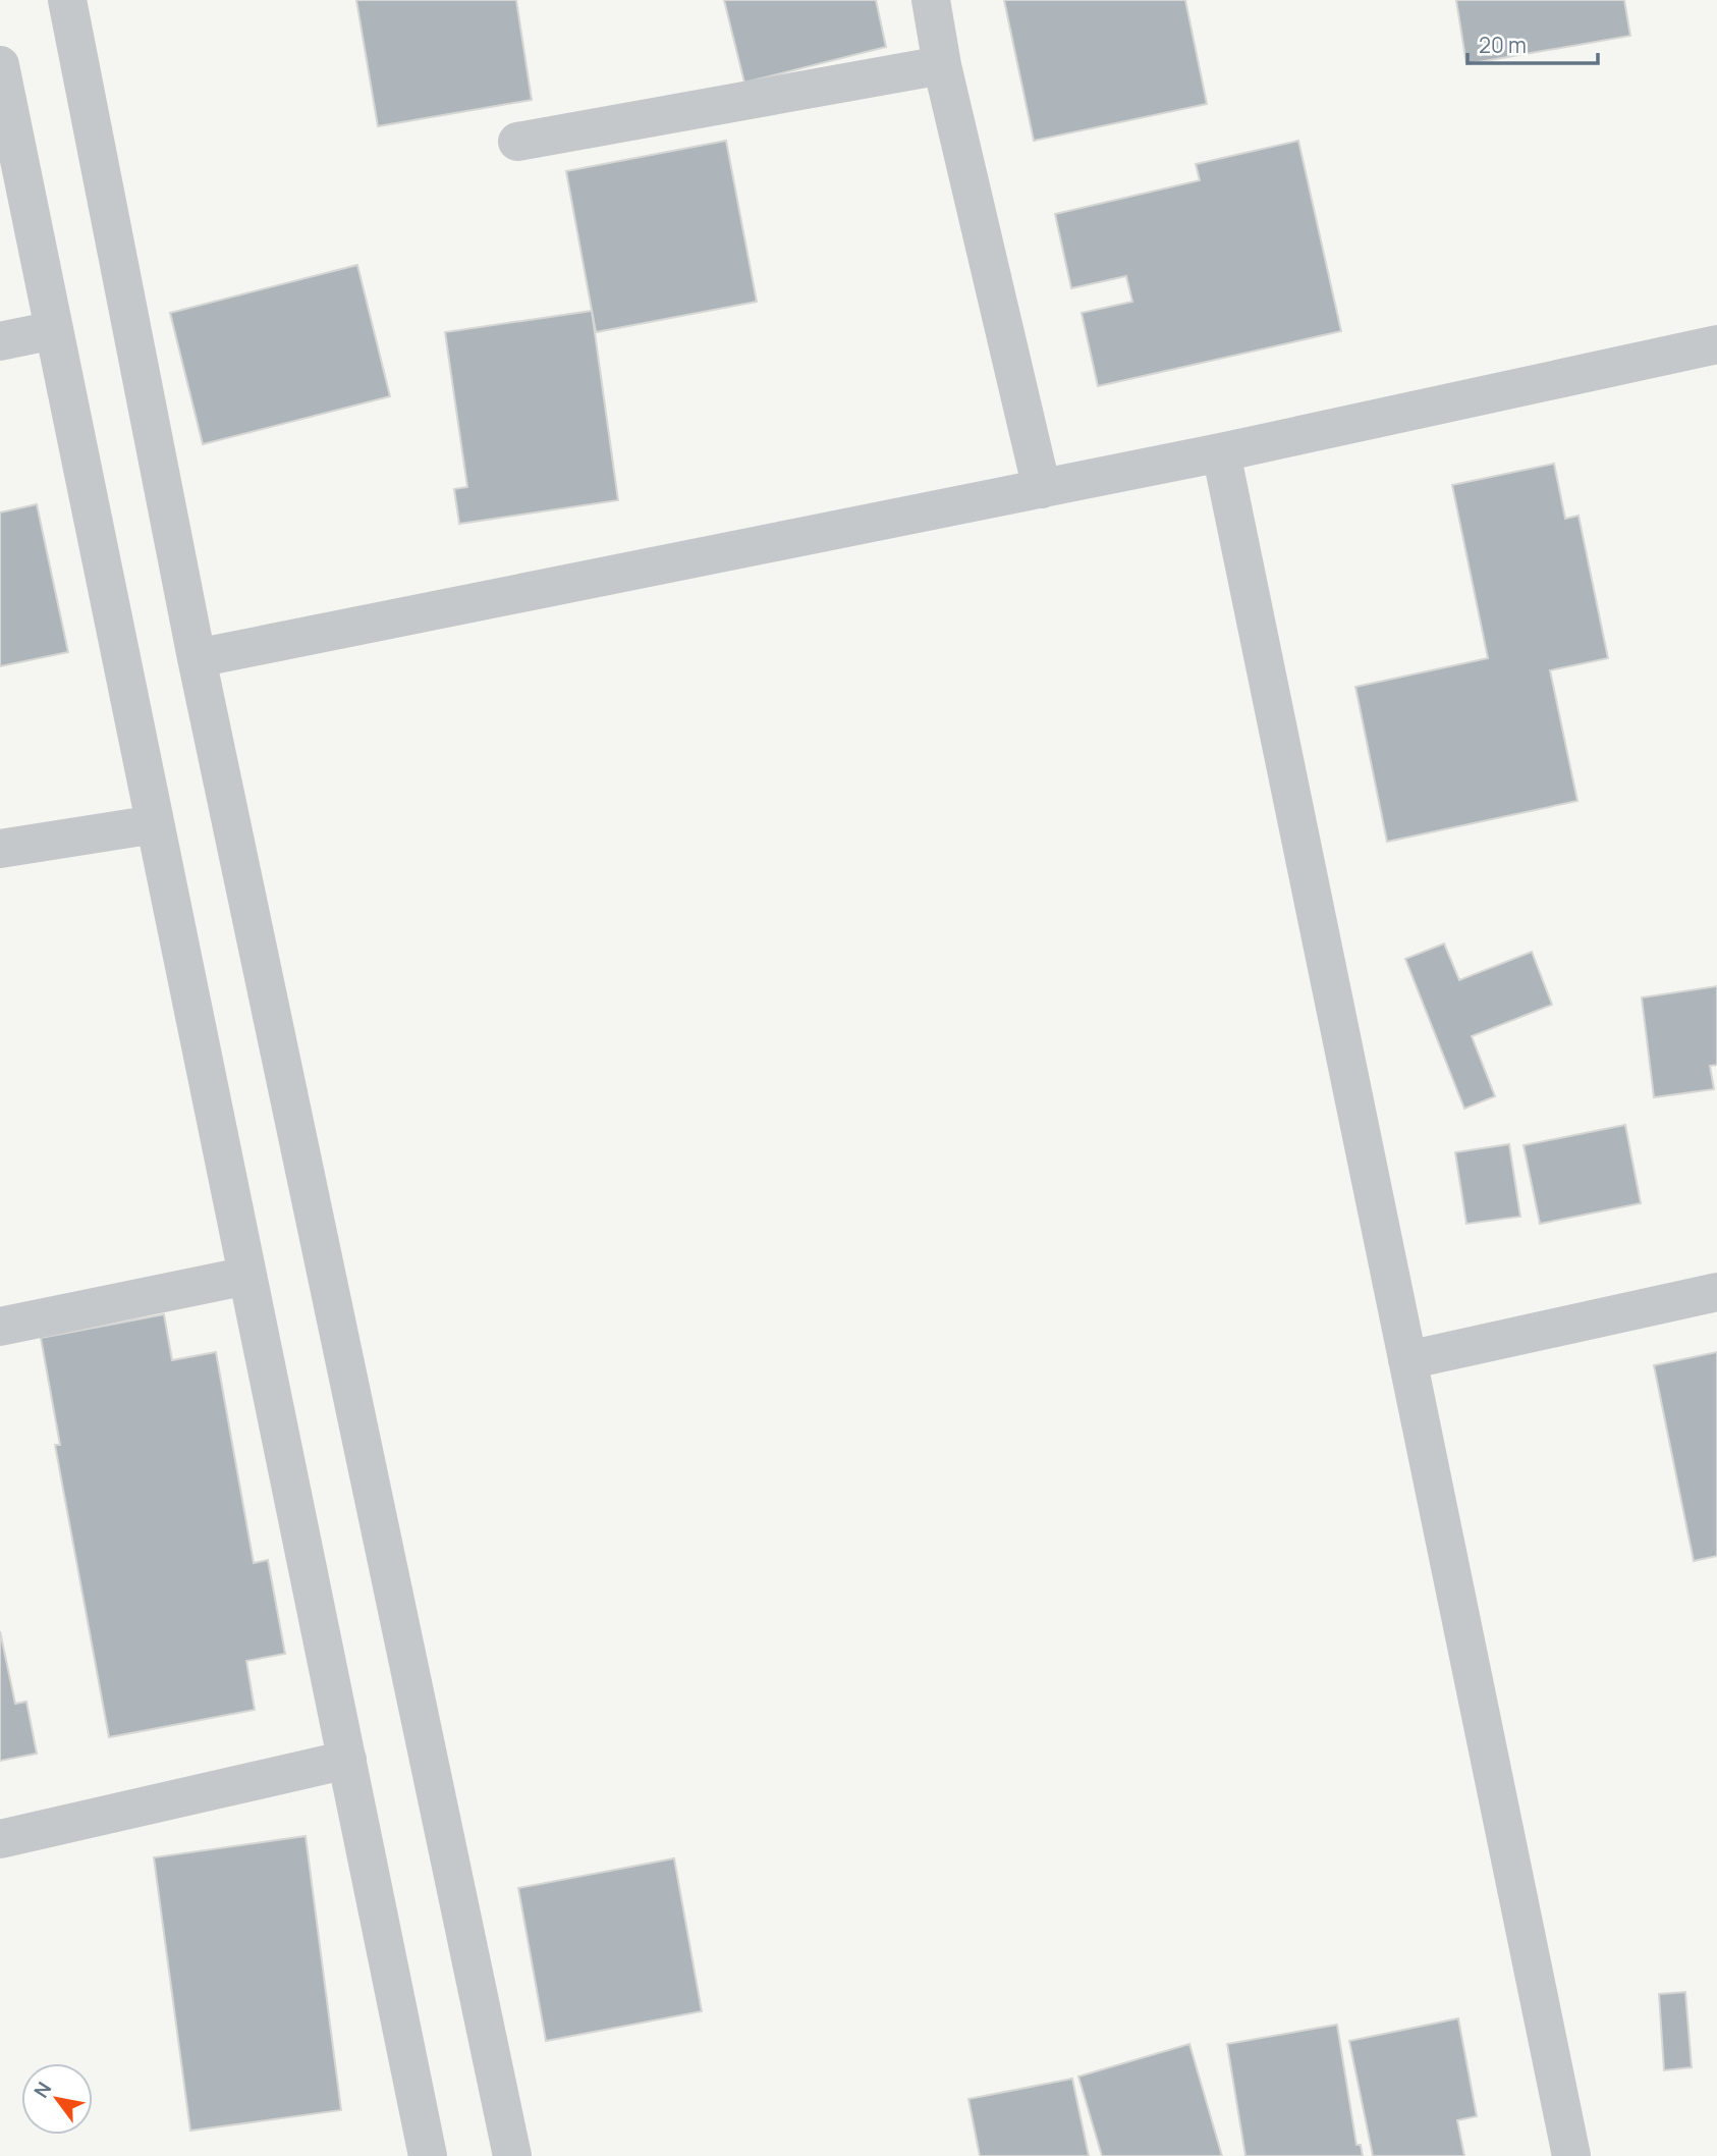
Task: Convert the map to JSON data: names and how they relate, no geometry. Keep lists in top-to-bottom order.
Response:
{
  "scale_bar": "20 m",
  "north": "top left"
}
